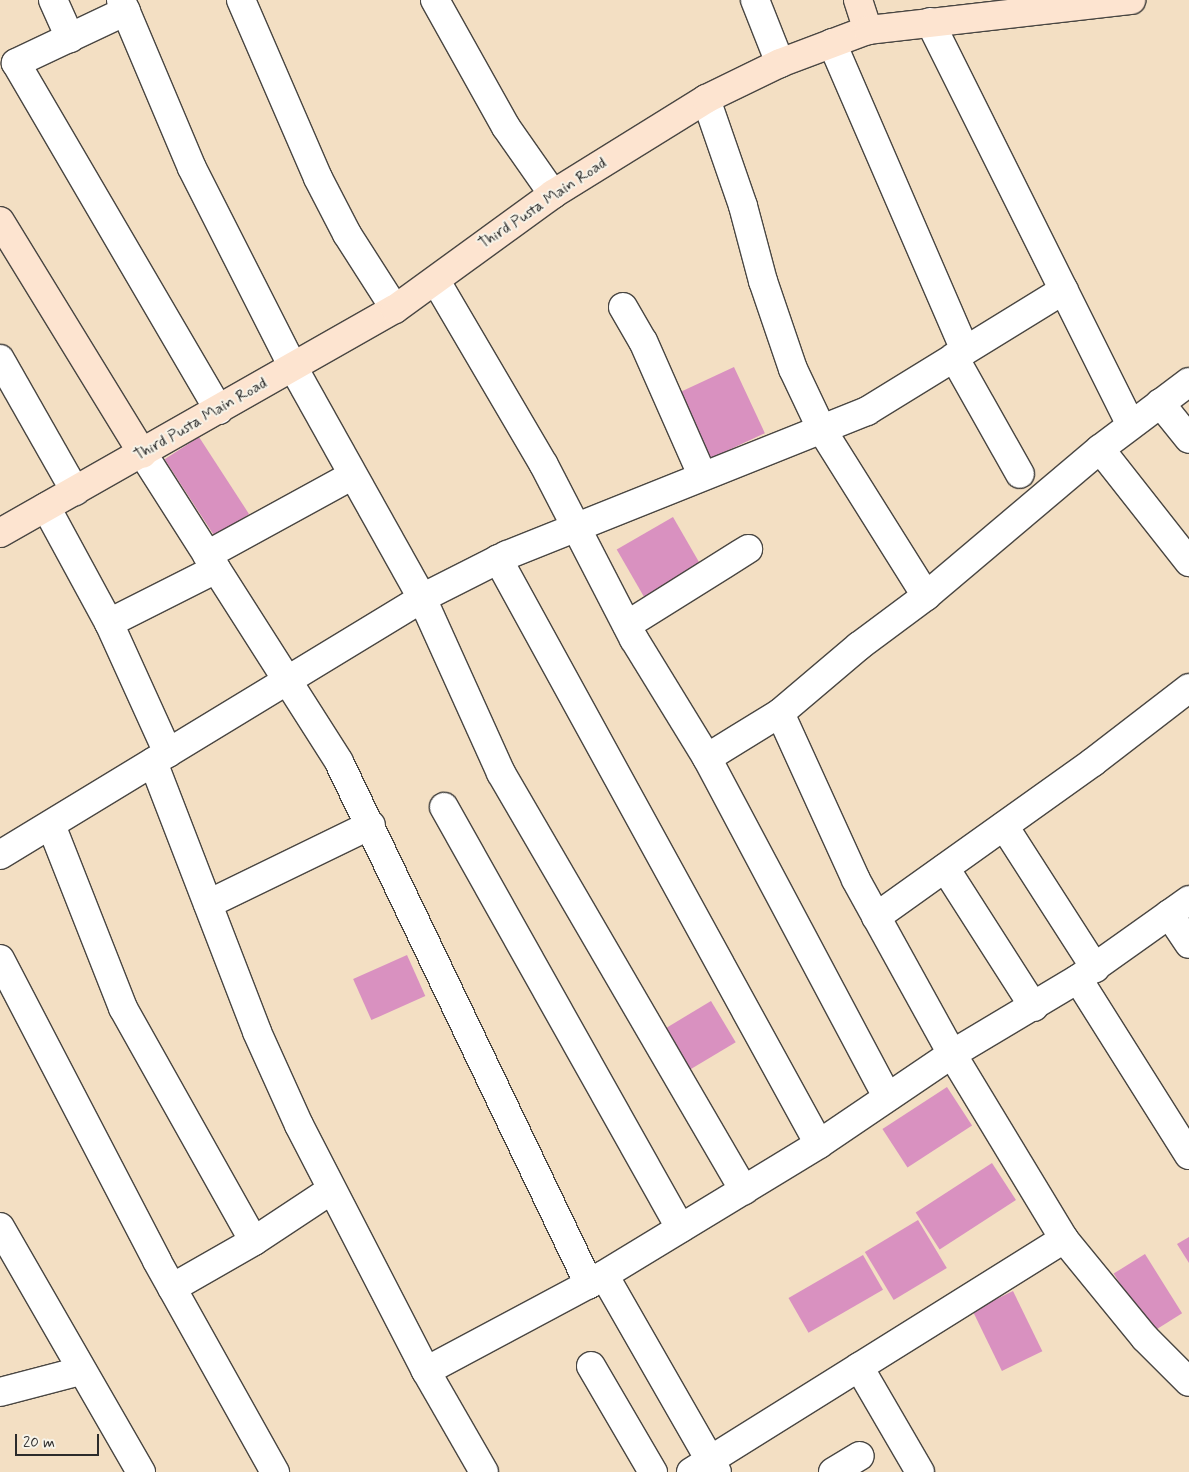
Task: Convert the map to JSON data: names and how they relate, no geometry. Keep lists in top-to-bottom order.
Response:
{
  "streets": {
    "street": ["Third Pusta Main Road"]
  },
  "scale_bar": "20 m"
}
